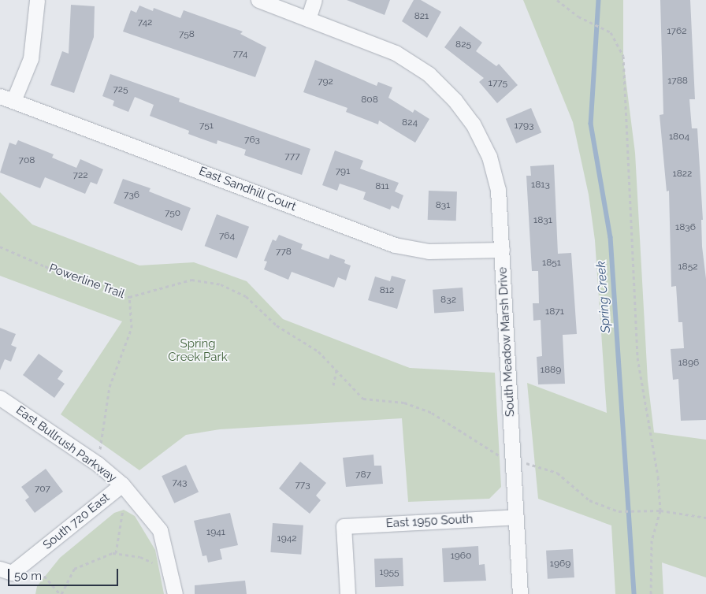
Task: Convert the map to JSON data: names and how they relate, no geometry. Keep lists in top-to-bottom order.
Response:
{
  "streets": {
    "street": [
      "East Sandhill Court",
      "South Meadow Marsh Drive",
      "East Bullrush Parkway",
      "South 720 East",
      "East 1950 South"
    ],
    "path": ["Powerline Trail"]
  },
  "crossings": [
    ["East Sandhill Court", "South Meadow Marsh Drive"],
    ["South Meadow Marsh Drive", "East 1950 South"],
    ["East Bullrush Parkway", "South 720 East"]
  ],
  "water": ["Spring Creek"],
  "parks": ["Spring Creek Park"],
  "house_numbers": [
    "821",
    "742",
    "1762",
    "758",
    "825",
    "774",
    "1788",
    "792",
    "1775",
    "725",
    "808",
    "824",
    "751",
    "1793",
    "1804",
    "763",
    "777",
    "708",
    "791",
    "1822",
    "722",
    "1813",
    "811",
    "736",
    "831",
    "750",
    "1831",
    "1836",
    "764",
    "778",
    "1851",
    "1852",
    "812",
    "832",
    "1871",
    "1896",
    "1889",
    "787",
    "743",
    "773",
    "707",
    "1941",
    "1942",
    "1960",
    "1969",
    "1955"
  ],
  "scale_bar": "50 m"
}
